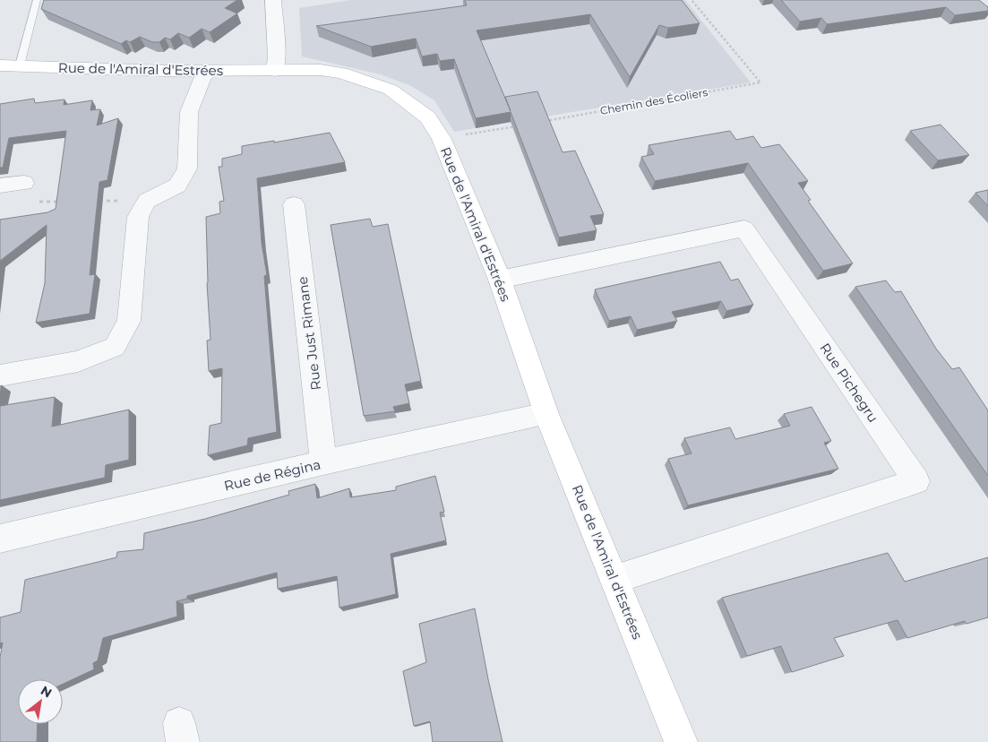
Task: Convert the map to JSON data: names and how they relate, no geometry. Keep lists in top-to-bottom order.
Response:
{
  "streets": {
    "street": [
      "Rue de l'Amiral d'Estrées",
      "Rue Just Rimane",
      "Rue Pichegru",
      "Rue de Régina"
    ],
    "path": ["Chemin des Écoliers"]
  },
  "crossings": [
    ["Rue de l'Amiral d'Estrées", "Rue Pichegru"],
    ["Rue de l'Amiral d'Estrées", "Rue de Régina"],
    ["Rue Just Rimane", "Rue de Régina"]
  ],
  "north": "top right"
}
